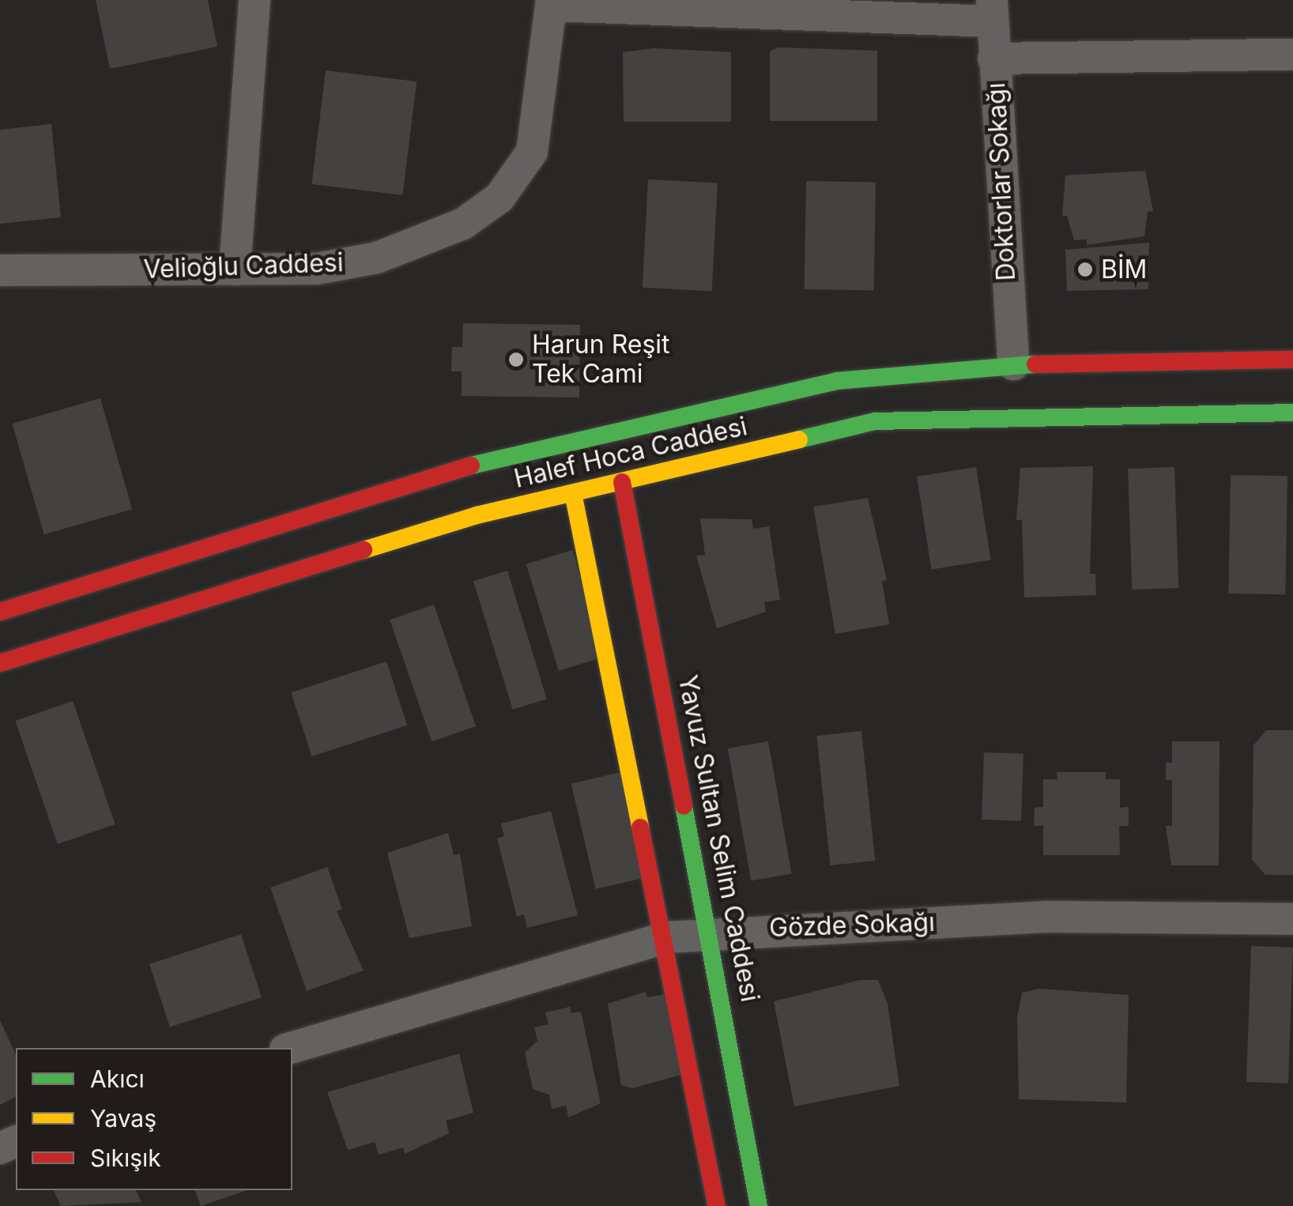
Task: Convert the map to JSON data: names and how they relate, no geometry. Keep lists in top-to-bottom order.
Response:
{
  "streets": {
    "main road": ["Halef Hoca Caddesi", "Yavuz Sultan Selim Caddesi"],
    "street": ["Doktorlar Sokağı", "Velioğlu Caddesi", "Gözde Sokağı"]
  },
  "crossings": [
    ["Doktorlar Sokağı", "Halef Hoca Caddesi"],
    ["Halef Hoca Caddesi", "Yavuz Sultan Selim Caddesi"],
    ["Yavuz Sultan Selim Caddesi", "Gözde Sokağı"]
  ],
  "places": ["BİM", "Harun Reşit Tek Cami"],
  "legend": ["Akıcı", "Yavaş", "Sıkışık"]
}
